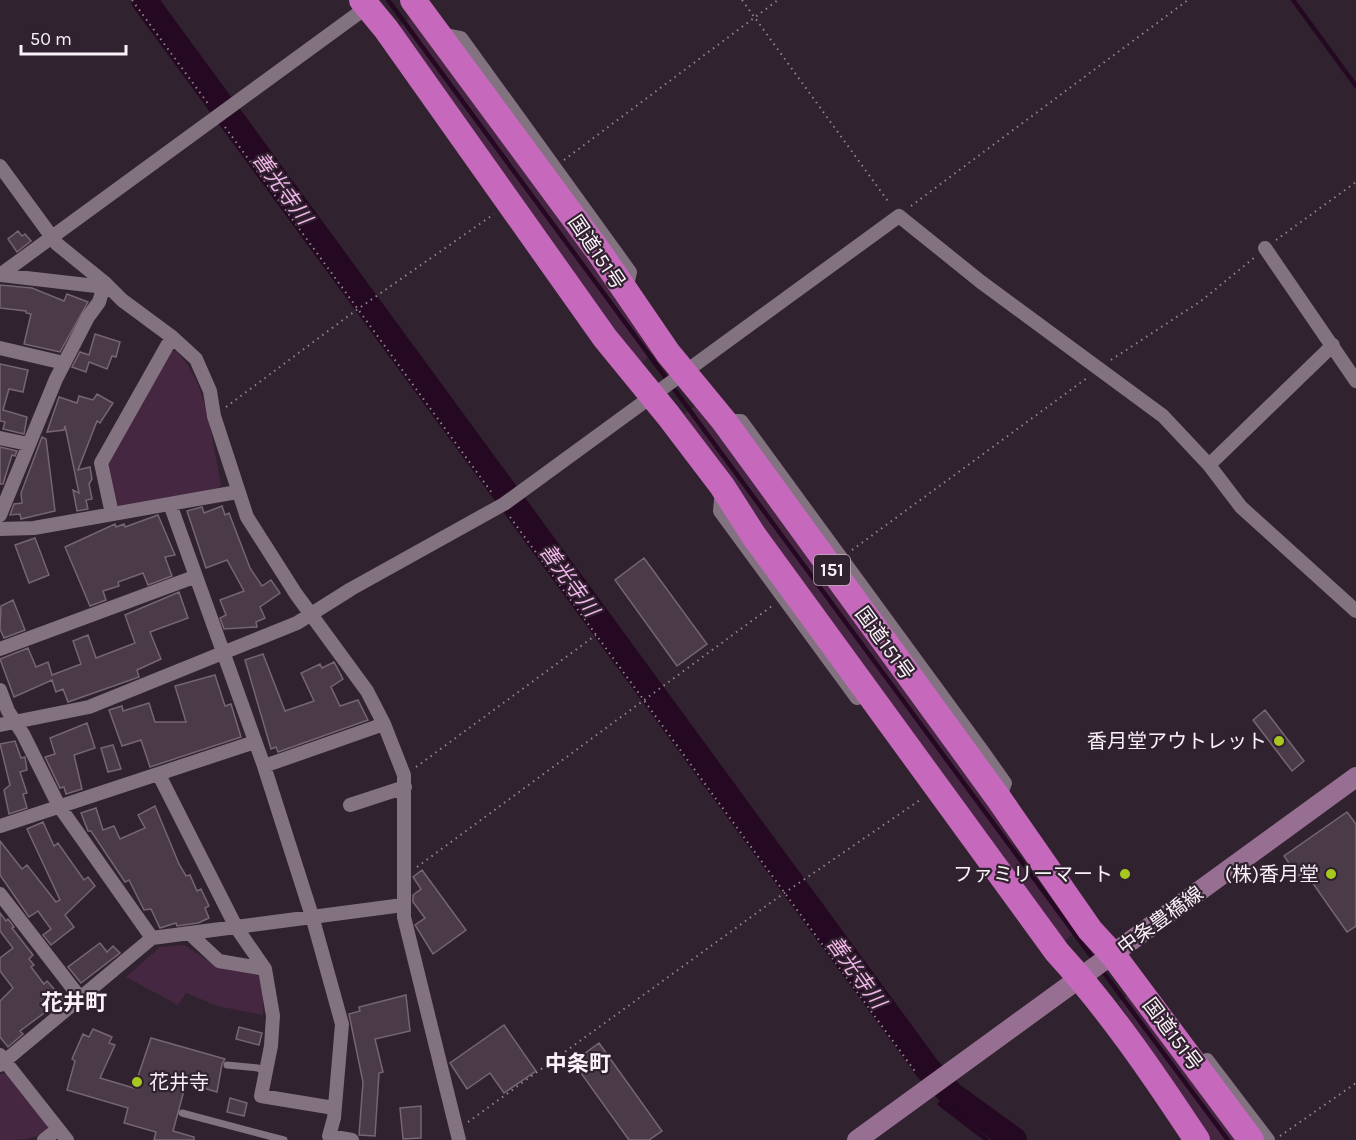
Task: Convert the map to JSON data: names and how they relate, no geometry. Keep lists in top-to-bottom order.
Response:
{
  "streets": {
    "highway": ["国道151号", "151"],
    "main road": ["中条豊橋線"]
  },
  "crossings": [
    ["国道151号", "中条豊橋線"]
  ],
  "districts": ["花井町", "中条町"],
  "water": ["善光寺川"],
  "places": [
    "香月堂アウトレット",
    "ファミリーマート",
    "(株)香月堂",
    "花井寺"
  ],
  "scale_bar": "50 m"
}
